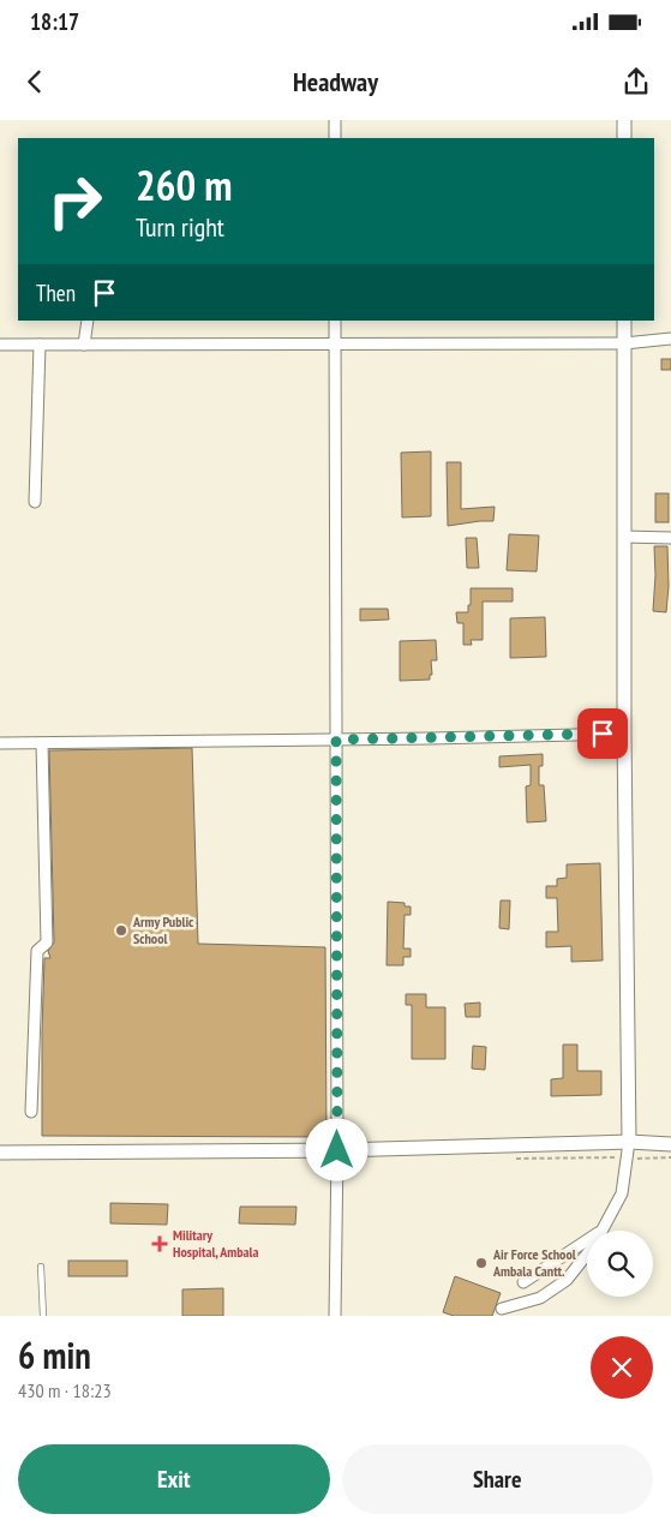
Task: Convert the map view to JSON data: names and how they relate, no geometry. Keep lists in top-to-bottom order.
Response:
{
  "places": {
    "other": ["Army Public School", "Air Force School Ambala Cantt."],
    "health": ["Military Hospital, Ambala"]
  },
  "page": {
    "status": "18:17",
    "header": "Headway",
    "turn": ["260 m", "Turn right"],
    "then": "Then",
    "heading": ["6 min", "430 m · 18:23"],
    "buttons": ["Exit", "Share"]
  }
}
